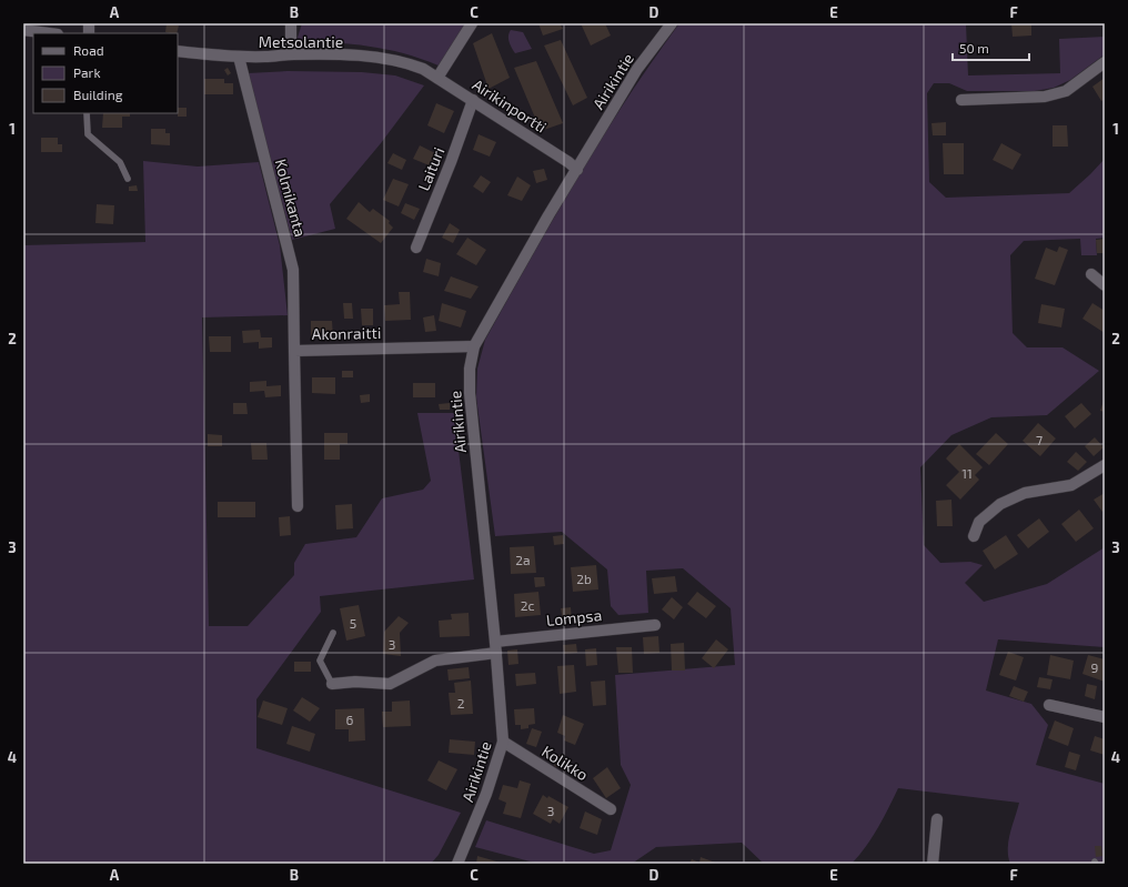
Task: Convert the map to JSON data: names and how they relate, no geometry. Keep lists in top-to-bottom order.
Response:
{
  "streets": {
    "street": [
      "Metsolantie",
      "Airikintie",
      "Airikinportti",
      "Laituri",
      "Kolmikanta",
      "Akonraitti",
      "Lompsa",
      "Kolikko"
    ]
  },
  "crossings": [
    ["Metsolantie", "Airikinportti"],
    ["Metsolantie", "Kolmikanta"],
    ["Airikintie", "Airikinportti"],
    ["Airikintie", "Akonraitti"],
    ["Airikintie", "Lompsa"],
    ["Airikintie", "Kolikko"],
    ["Airikinportti", "Laituri"],
    ["Kolmikanta", "Akonraitti"]
  ],
  "house_numbers": [
    "7",
    "11",
    "2a",
    "2b",
    "2c",
    "5",
    "3",
    "9",
    "2",
    "6",
    "3"
  ],
  "legend": ["Road", "Park", "Building"],
  "scale_bar": "50 m",
  "grid": {
    "columns": [
      "A",
      "B",
      "C",
      "D",
      "E",
      "F"
    ],
    "rows": [
      "1",
      "2",
      "3",
      "4"
    ]
  }
}
